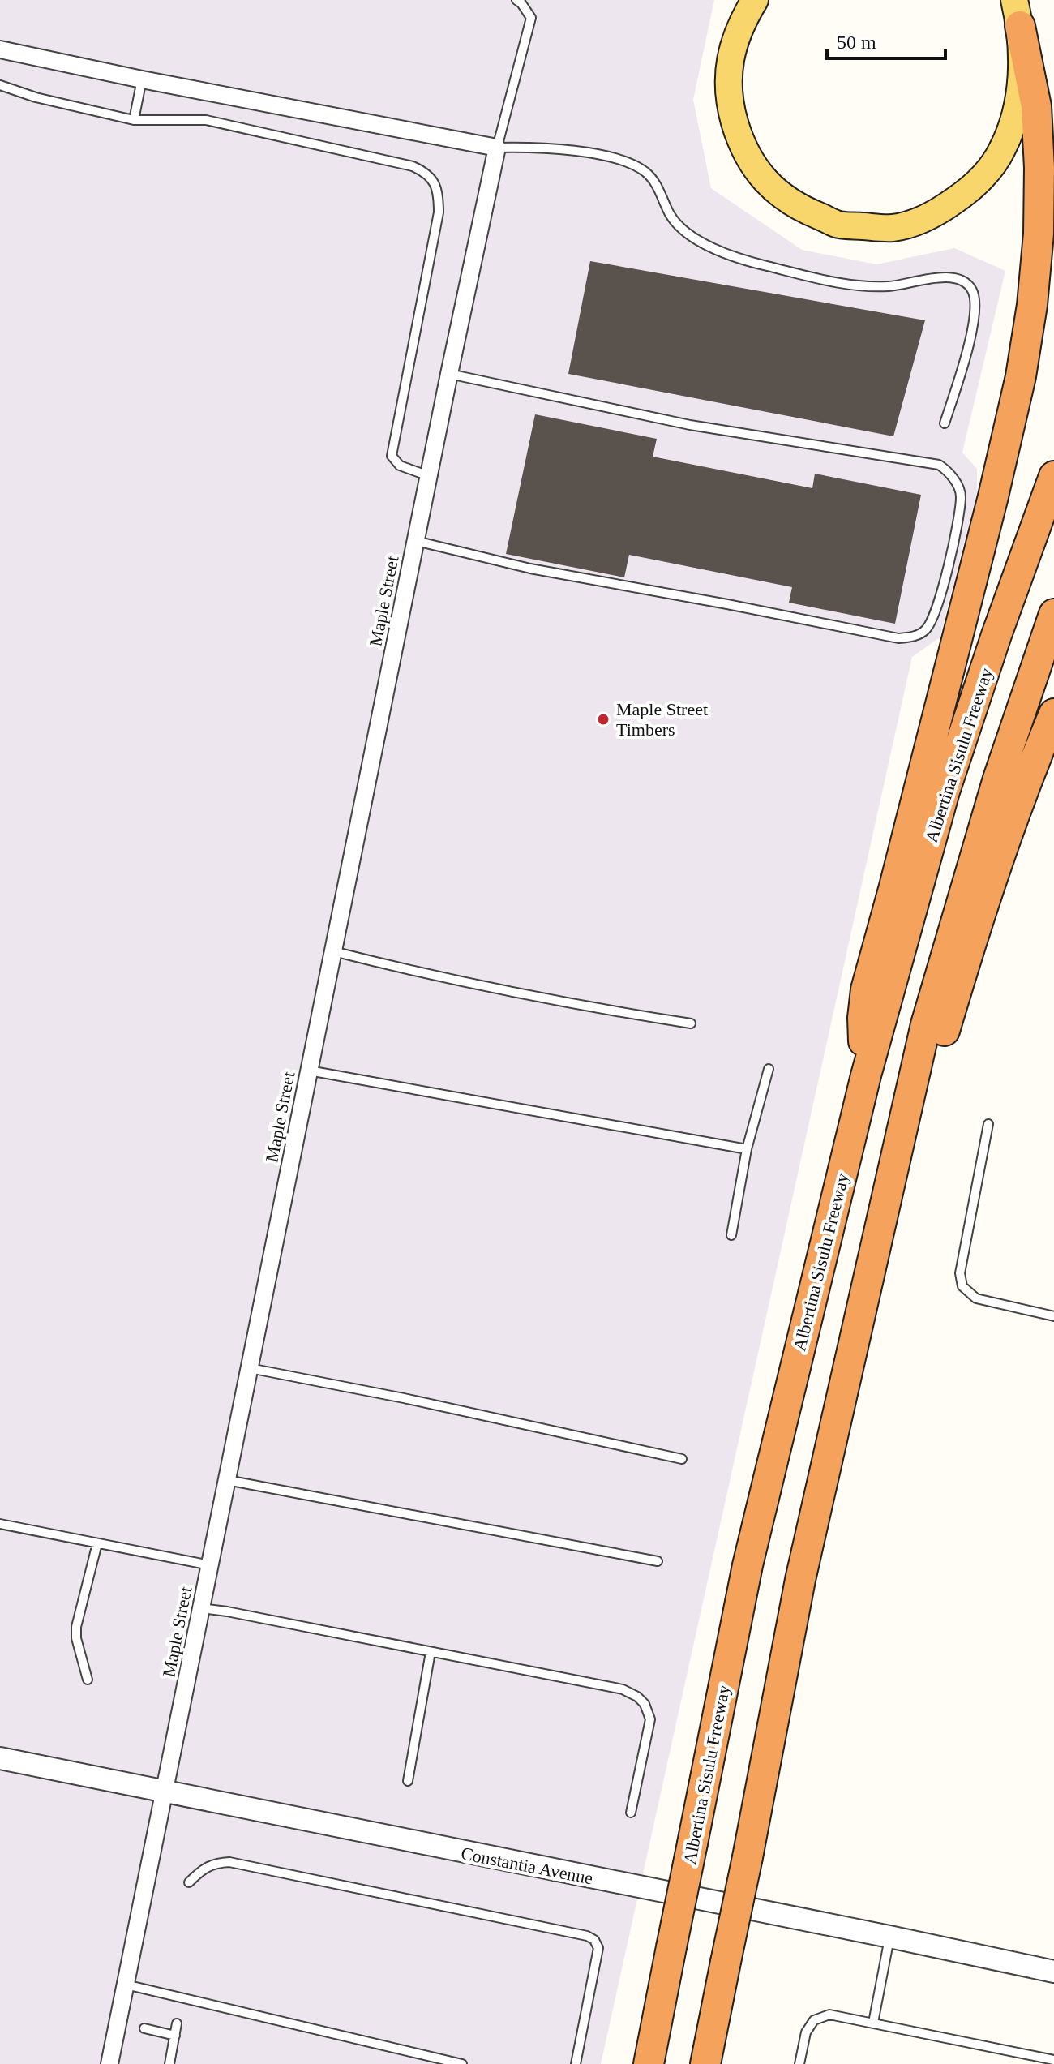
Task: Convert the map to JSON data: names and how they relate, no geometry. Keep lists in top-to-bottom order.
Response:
{
  "streets": {
    "highway": ["Albertina Sisulu Freeway"],
    "street": ["Maple Street", "Constantia Avenue"]
  },
  "crossings": [
    ["Maple Street", "Constantia Avenue"]
  ],
  "places": ["Maple Street Timbers"],
  "scale_bar": "50 m"
}
